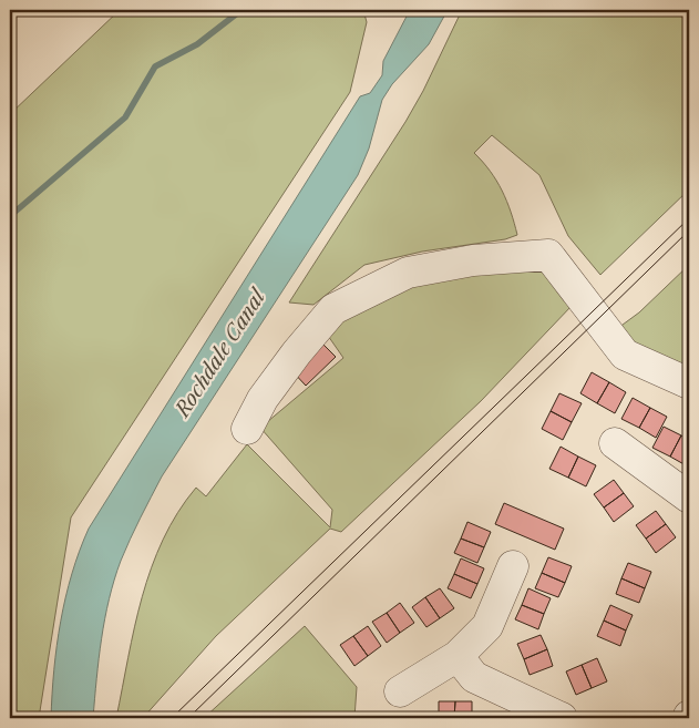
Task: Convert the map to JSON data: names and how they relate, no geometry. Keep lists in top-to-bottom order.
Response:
{
  "water": ["Rochdale Canal"]
}
